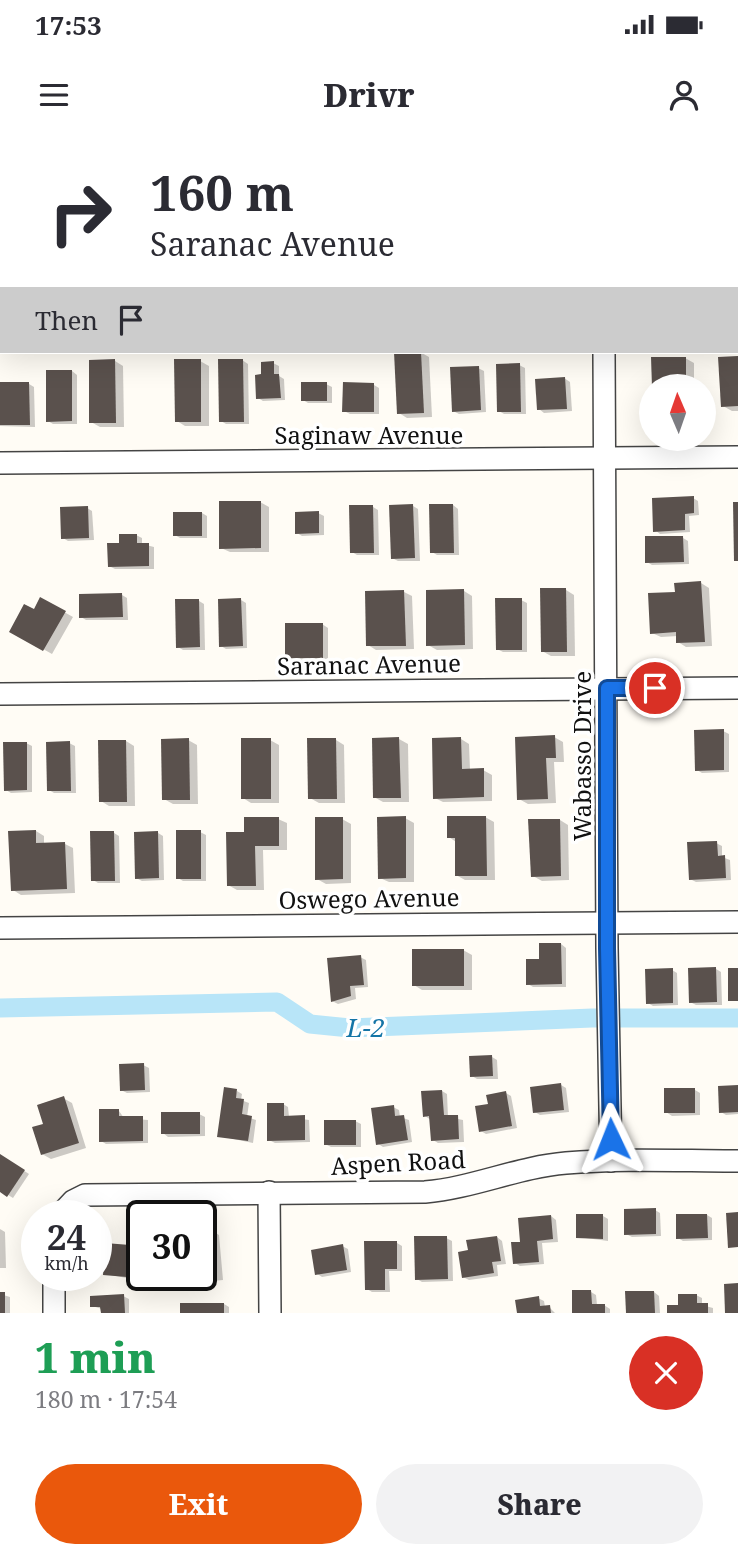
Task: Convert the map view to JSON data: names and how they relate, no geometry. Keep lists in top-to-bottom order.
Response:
{
  "streets": {
    "street": [
      "Saginaw Avenue",
      "Saranac Avenue",
      "Wabasso Drive",
      "Oswego Avenue",
      "Aspen Road"
    ]
  },
  "crossings": [
    ["Saginaw Avenue", "Wabasso Drive"],
    ["Saranac Avenue", "Wabasso Drive"],
    ["Wabasso Drive", "Oswego Avenue"],
    ["Wabasso Drive", "Aspen Road"]
  ],
  "water": ["L-2"],
  "north": "top",
  "page": {
    "status": "17:53",
    "header": "Drivr",
    "turn": ["160 m", "Saranac Avenue"],
    "then": "Then",
    "speed": "24 km/h",
    "limit": "30",
    "heading": ["1 min", "180 m · 17:54"],
    "buttons": ["Exit", "Share"]
  }
}
